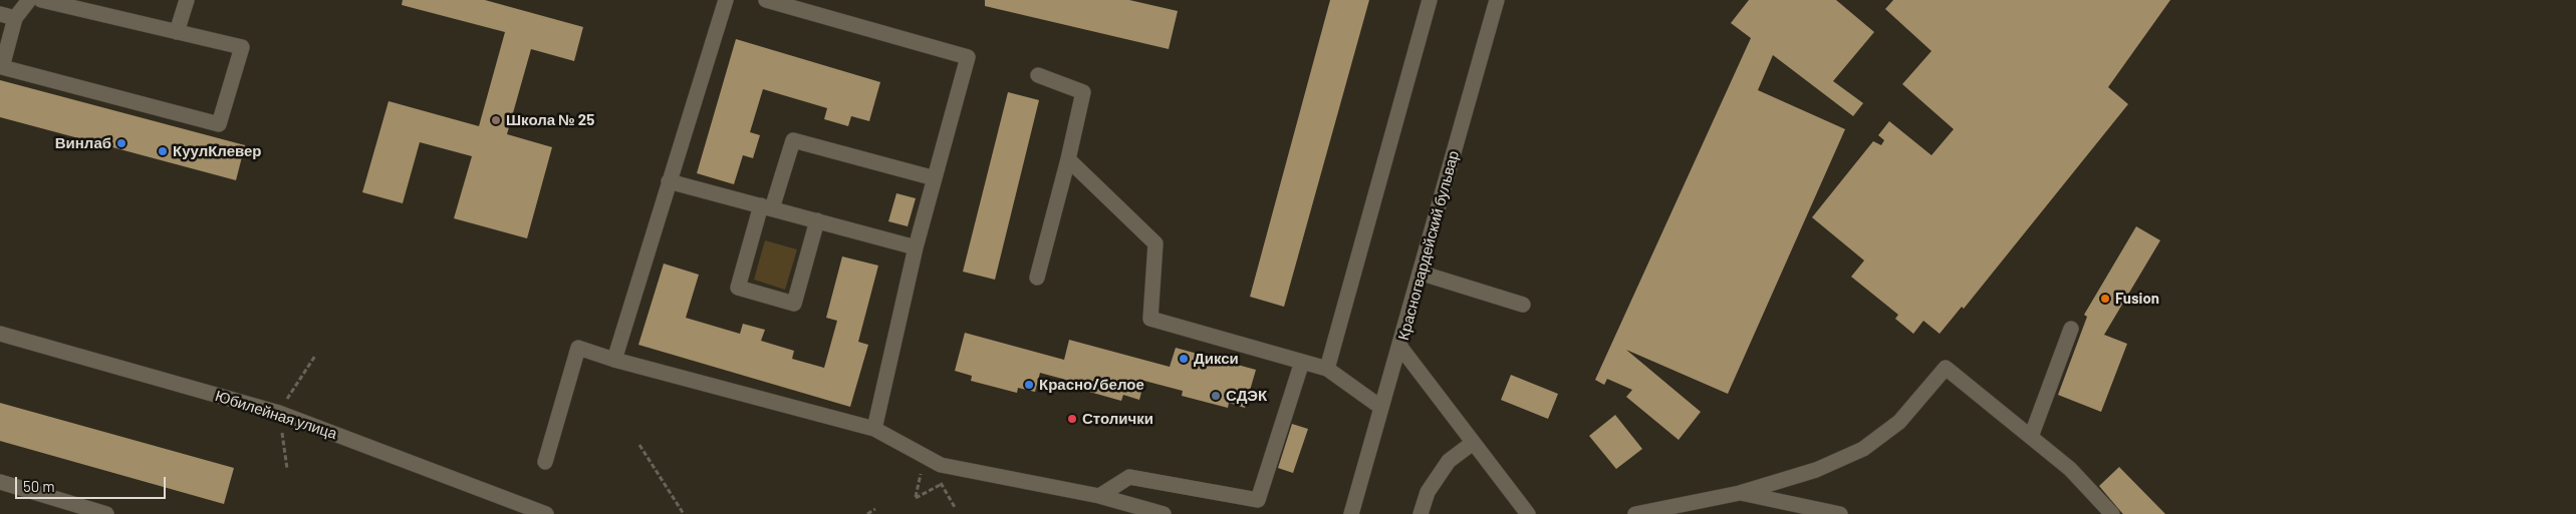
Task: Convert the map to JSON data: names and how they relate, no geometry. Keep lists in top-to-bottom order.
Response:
{
  "streets": {
    "street": ["Красногвардейский бульвар", "Юбилейная улица"]
  },
  "places": [
    "Школа № 25",
    "Винлаб",
    "КуулКлевер",
    "Fusion",
    "Дикси",
    "Красно/белое",
    "СДЭК",
    "Столички"
  ],
  "scale_bar": "50 m"
}
